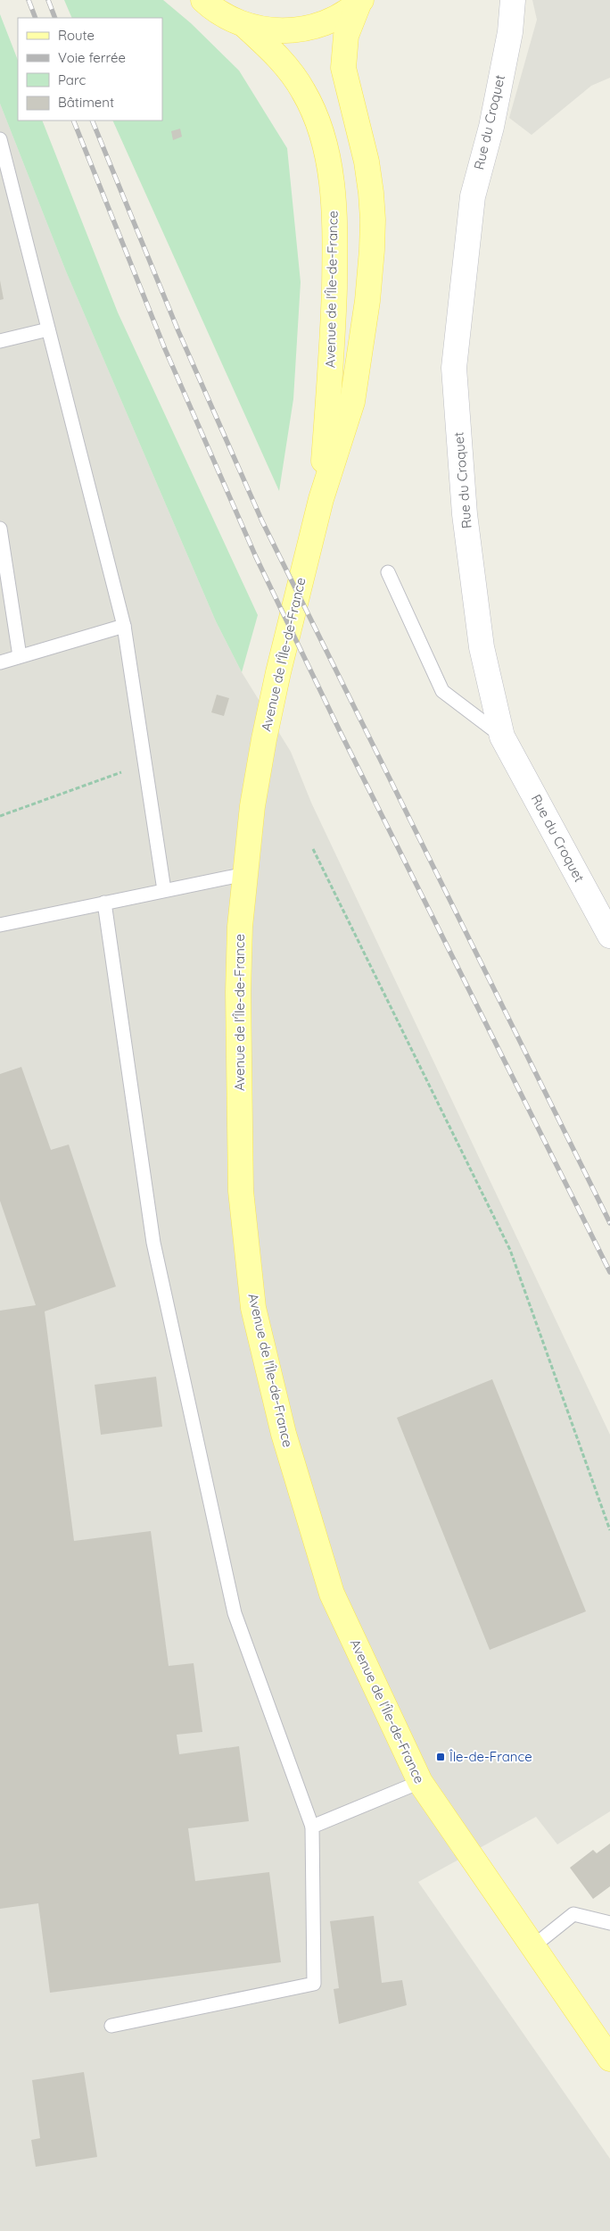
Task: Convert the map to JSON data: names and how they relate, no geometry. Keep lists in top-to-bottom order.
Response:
{
  "streets": {
    "main road": ["Avenue de l'Île-de-France"],
    "street": ["Rue du Croquet"]
  },
  "places": {
    "transit": ["Île-de-France"]
  },
  "legend": [
    "Route",
    "Voie ferrée",
    "Parc",
    "Bâtiment"
  ]
}
